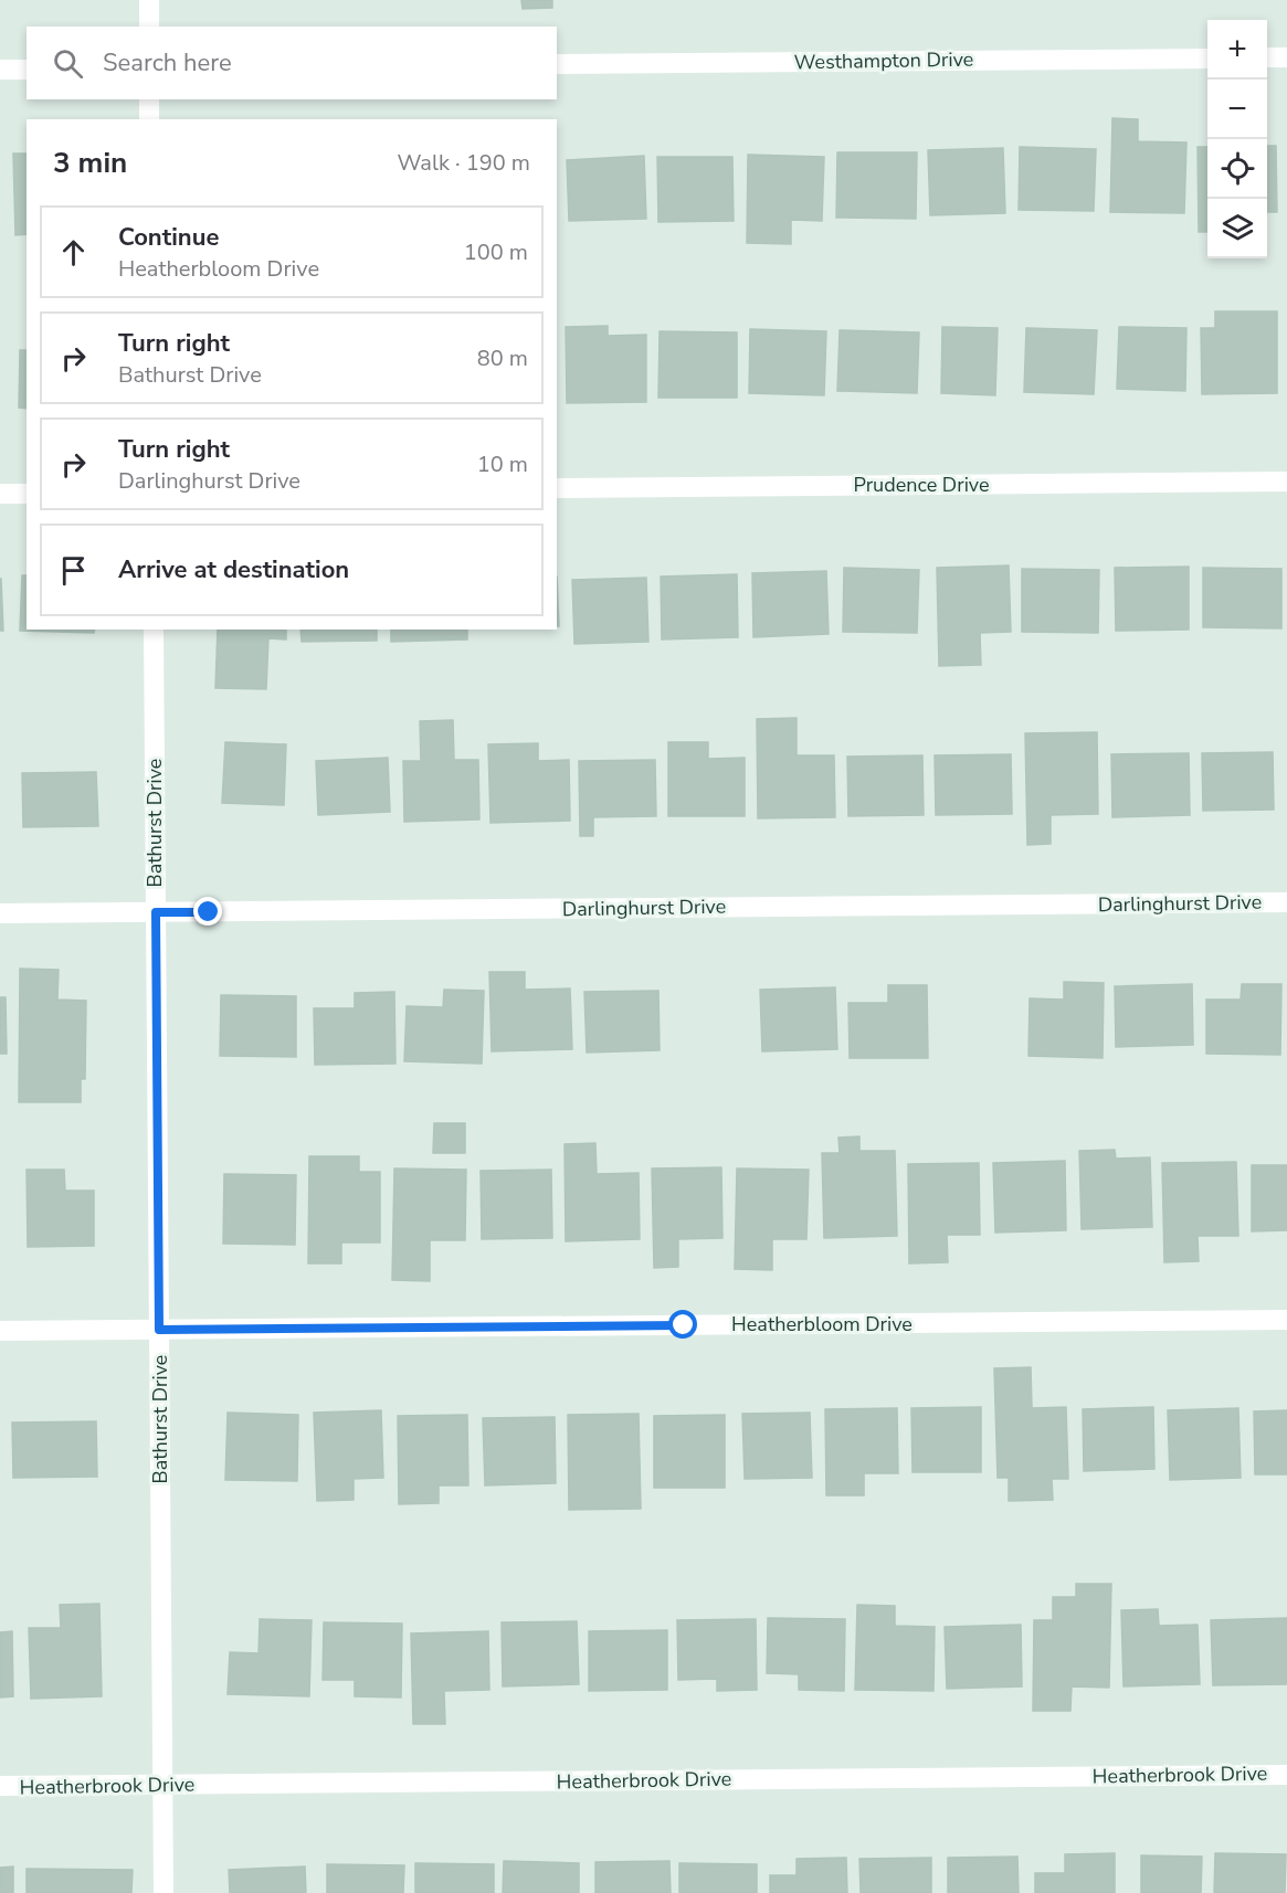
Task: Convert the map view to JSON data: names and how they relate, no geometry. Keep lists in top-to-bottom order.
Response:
{
  "streets": {
    "street": [
      "Westhampton Drive",
      "Prudence Drive",
      "Bathurst Drive",
      "Darlinghurst Drive",
      "Heatherbloom Drive",
      "Heatherbrook Drive"
    ]
  },
  "crossings": [
    ["Bathurst Drive", "Darlinghurst Drive"],
    ["Bathurst Drive", "Heatherbloom Drive"],
    ["Bathurst Drive", "Heatherbrook Drive"]
  ],
  "page": {
    "map_buttons": ["+", "−"],
    "search": "Search here",
    "heading": ["3 min", "Walk · 190 m"],
    "list": [
      ["Continue", "Heatherbloom Drive", "100 m"],
      ["Turn right", "Bathurst Drive", "80 m"],
      ["Turn right", "Darlinghurst Drive", "10 m"],
      "Arrive at destination"
    ]
  }
}
